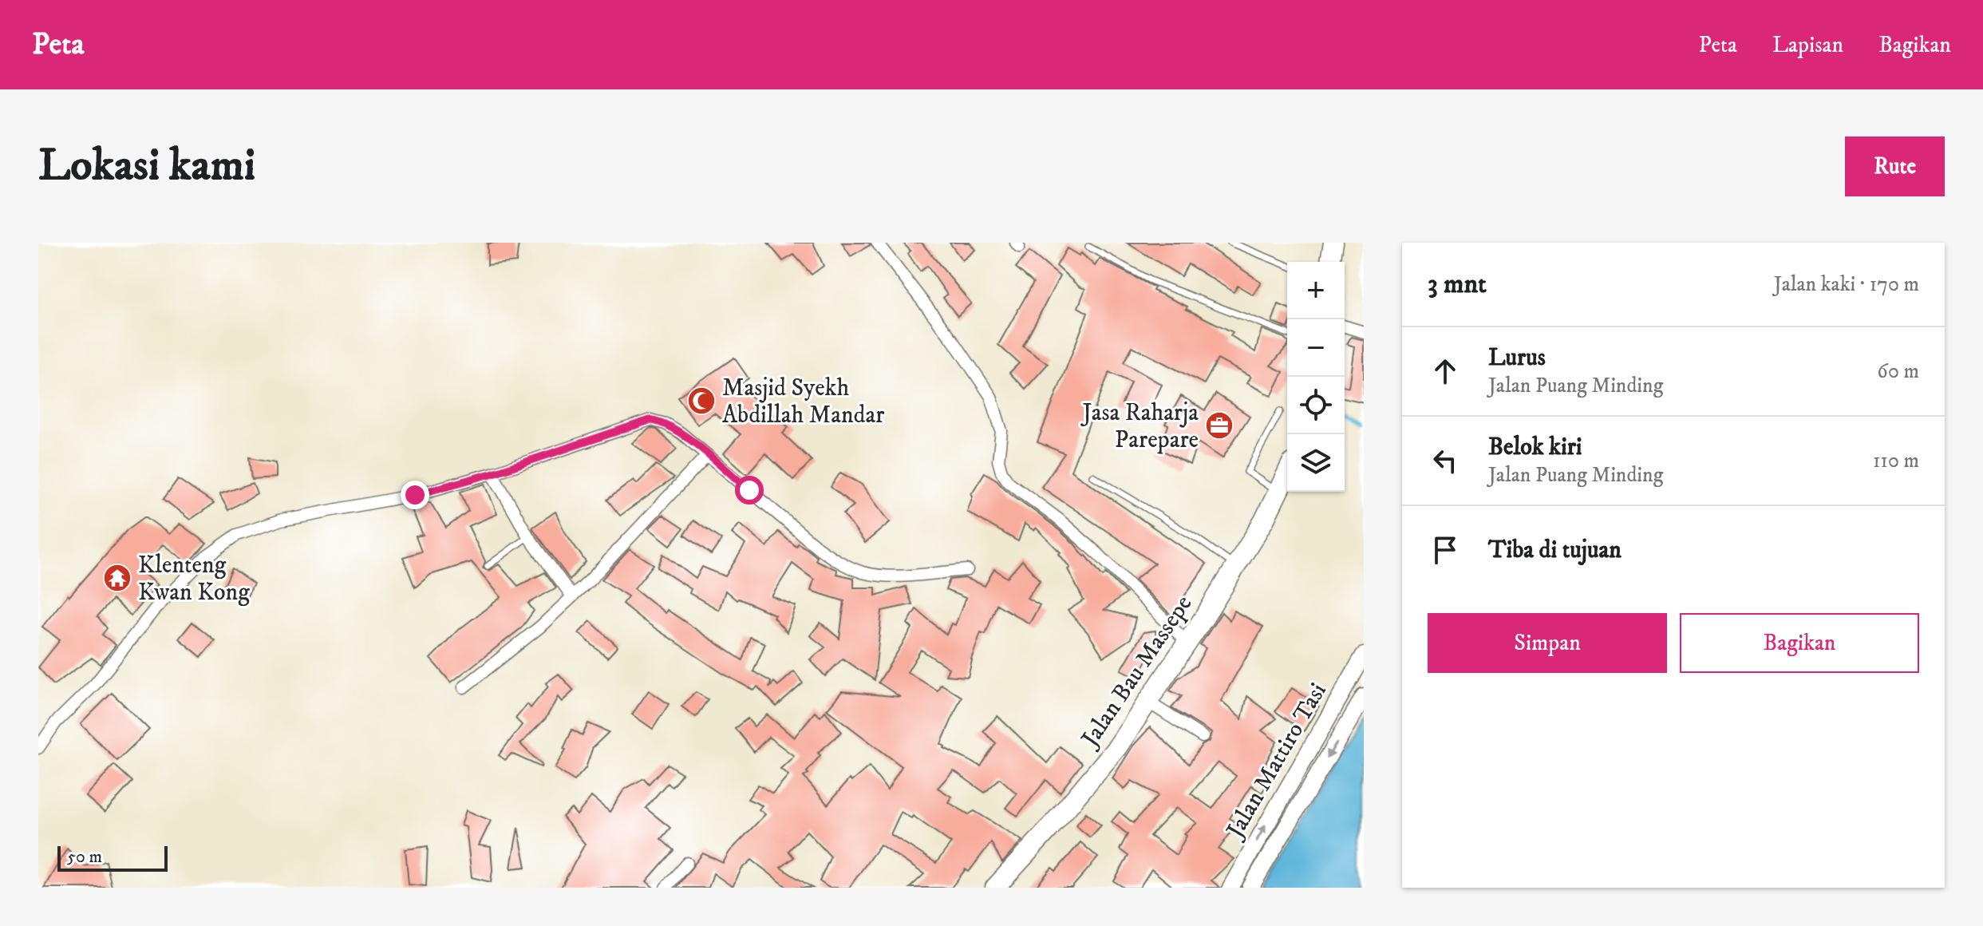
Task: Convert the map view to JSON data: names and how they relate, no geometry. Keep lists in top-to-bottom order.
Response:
{
  "streets": {
    "highway": ["Jalan Bau Massepe"],
    "main road": ["Jalan Mattiro Tasi"]
  },
  "places": {
    "mosque": ["Masjid Syekh Abdillah Mandar"],
    "office": ["Jasa Raharja Parepare"],
    "temple": ["Klenteng Kwan Kong"]
  },
  "scale_bar": "50 m",
  "page": {
    "header": "Peta",
    "nav": ["Peta", "Lapisan", "Bagikan"],
    "buttons": [
      "Rute",
      ["Simpan", "Bagikan"]
    ],
    "title": "Lokasi kami",
    "heading": ["3 mnt", "Jalan kaki · 170 m"],
    "map_buttons": ["+", "−"],
    "list": [
      ["Lurus", "Jalan Puang Minding", "60 m"],
      ["Belok kiri", "Jalan Puang Minding", "110 m"],
      "Tiba di tujuan"
    ],
    "scale": "50 m"
  }
}
